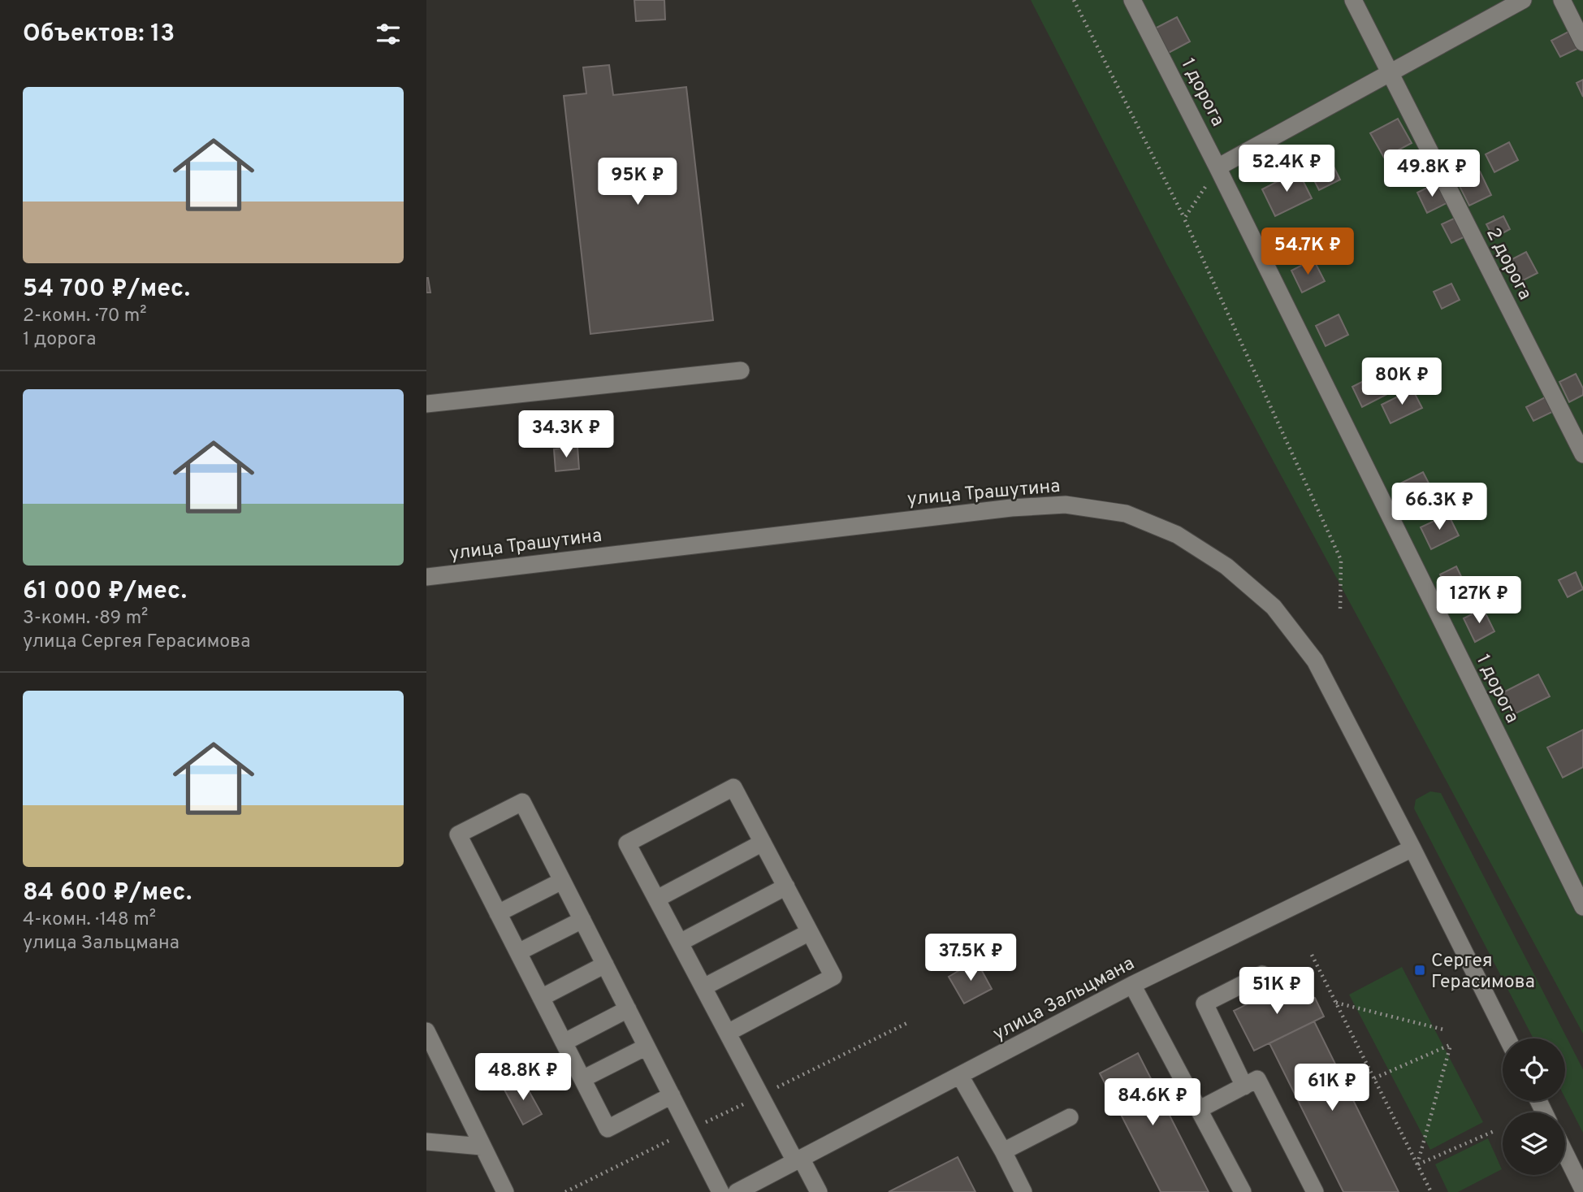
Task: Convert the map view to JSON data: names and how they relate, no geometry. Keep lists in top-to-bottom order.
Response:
{
  "streets": {
    "street": [
      "1 дорога",
      "2 дорога",
      "улица Трашутина",
      "улица Зальцмана"
    ]
  },
  "crossings": [
    ["улица Трашутина", "улица Зальцмана"]
  ],
  "places": {
    "transit": ["Сергея Герасимова"]
  },
  "page": {
    "heading": "Объектов: 13",
    "list": [
      {
        "name": "54 700 ₽/мес.",
        "note": "2-комн. · 70 m² · 1 дорога"
      },
      {
        "name": "61 000 ₽/мес.",
        "note": "3-комн. · 89 m² · улица Сергея Герасимова"
      },
      {
        "name": "84 600 ₽/мес.",
        "note": "4-комн. · 148 m² · улица Зальцмана"
      }
    ],
    "price": [
      "52.4K ₽",
      "49.8K ₽",
      "95K ₽",
      "54.7K ₽",
      "80K ₽",
      "34.3K ₽",
      "66.3K ₽",
      "127K ₽",
      "37.5K ₽",
      "51K ₽",
      "48.8K ₽",
      "61K ₽",
      "84.6K ₽"
    ]
  }
}
